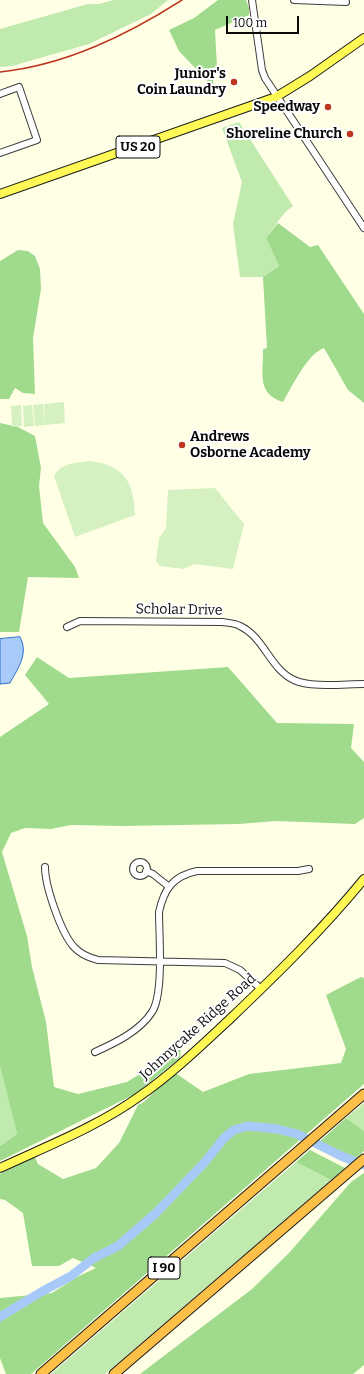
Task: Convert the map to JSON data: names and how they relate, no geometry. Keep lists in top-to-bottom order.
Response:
{
  "streets": {
    "highway": ["I 90"],
    "main road": ["US 20", "Johnnycake Ridge Road"],
    "street": ["Scholar Drive"]
  },
  "places": [
    "Junior's Coin Laundry",
    "Speedway",
    "Shoreline Church",
    "Andrews Osborne Academy"
  ],
  "scale_bar": "100 m"
}
